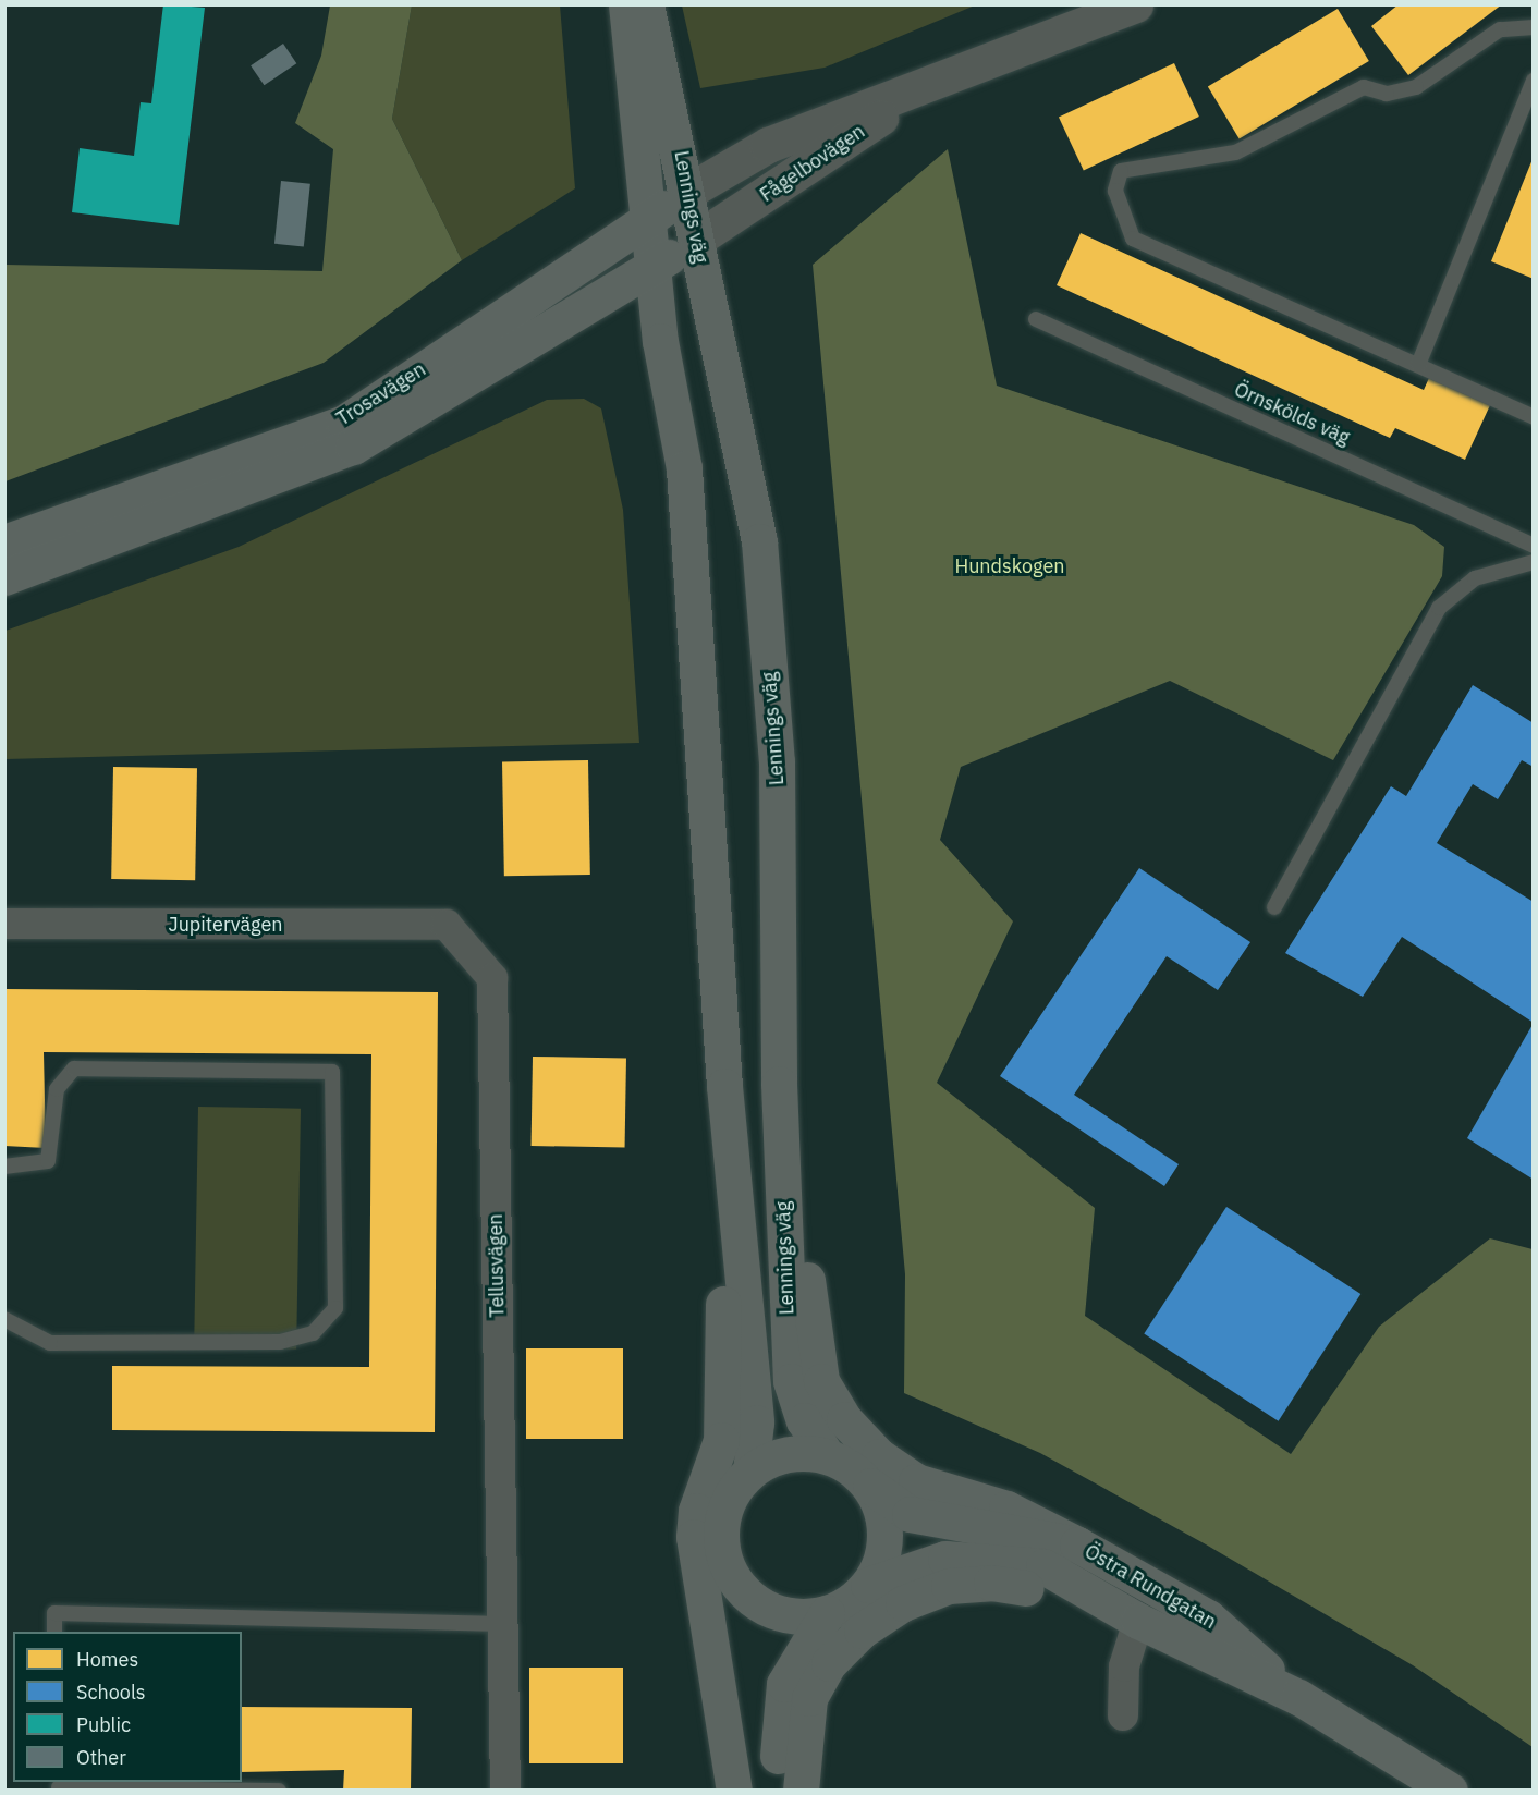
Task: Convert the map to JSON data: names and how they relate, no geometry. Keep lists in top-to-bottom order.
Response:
{
  "streets": {
    "main road": ["Lennings väg", "Trosavägen", "Östra Rundgatan"],
    "street": ["Fågelbovägen", "Jupitervägen", "Tellusvägen"],
    "lane": ["Örnskölds väg"]
  },
  "crossings": [
    ["Fågelbovägen", "Lennings väg"],
    ["Fågelbovägen", "Trosavägen"],
    ["Lennings väg", "Trosavägen"],
    ["Lennings väg", "Östra Rundgatan"],
    ["Jupitervägen", "Tellusvägen"]
  ],
  "parks": ["Hundskogen"],
  "legend": [
    "Homes",
    "Schools",
    "Public",
    "Other"
  ]
}
